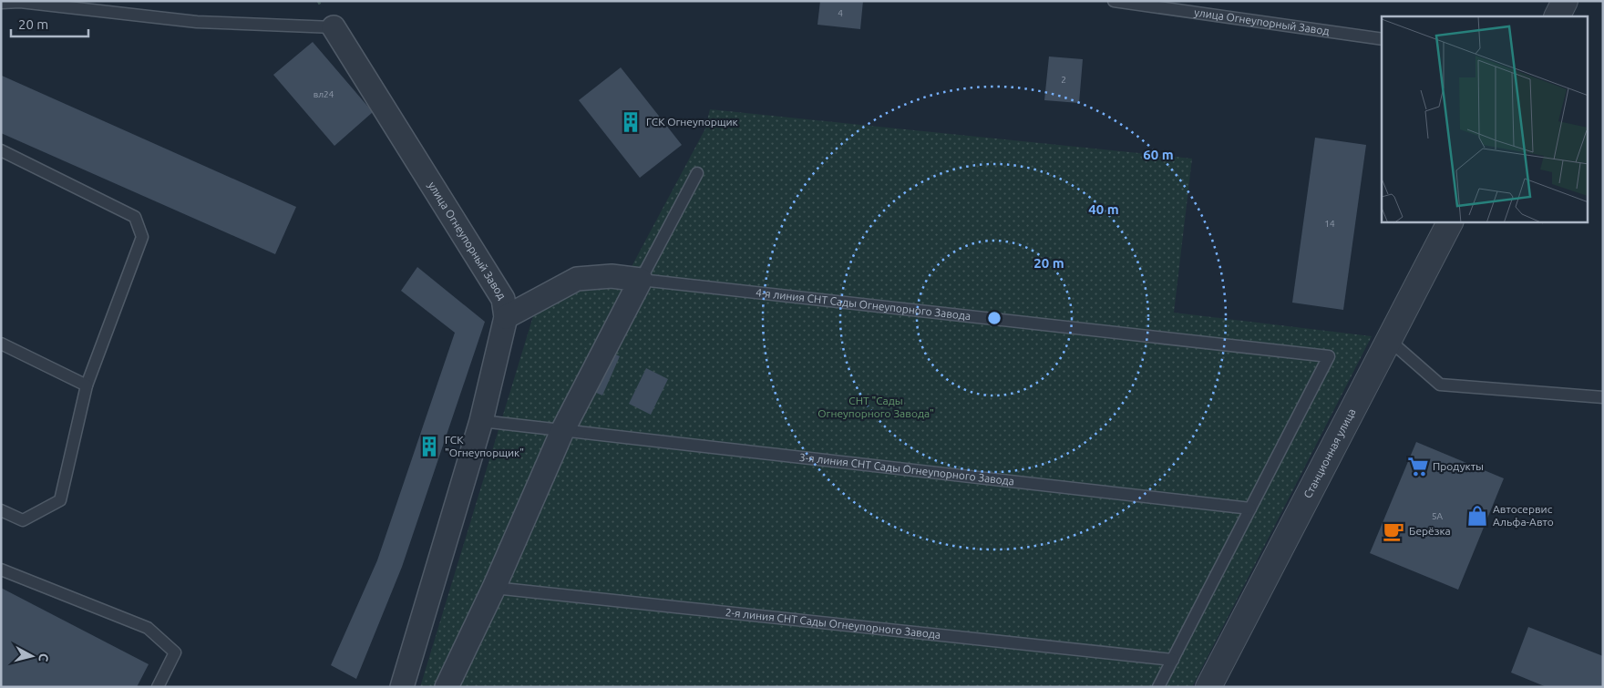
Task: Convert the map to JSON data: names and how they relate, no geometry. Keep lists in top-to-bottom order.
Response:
{
  "streets": {
    "street": ["улица Огнеупорный Завод", "Станционная улица"],
    "lane": ["4-я линия СНТ Сады Огнеупорного Завода", "3-я линия СНТ Сады Огнеупорного Завода", "2-я линия СНТ Сады Огнеупорного Завода"]
  },
  "crossings": [
    ["улица Огнеупорный Завод", "3-я линия СНТ Сады Огнеупорного Завода"],
    ["4-я линия СНТ Сады Огнеупорного Завода", "3-я линия СНТ Сады Огнеупорного Завода"]
  ],
  "parks": ["СНТ \"Сады Огнеупорного Завода\""],
  "places": {
    "building": ["ГСК Огнеупорщик", "ГСК \"Огнеупорщик\""],
    "supermarket": ["Продукты"],
    "shop": ["Автосервис Альфа-Авто"],
    "cafe": ["Берёзка"]
  },
  "house_numbers": [
    "4",
    "2",
    "вл24",
    "14",
    "5А"
  ],
  "scale_bar": "20 m",
  "north": "right",
  "rings": ["60 m", "40 m", "20 m"]
}
